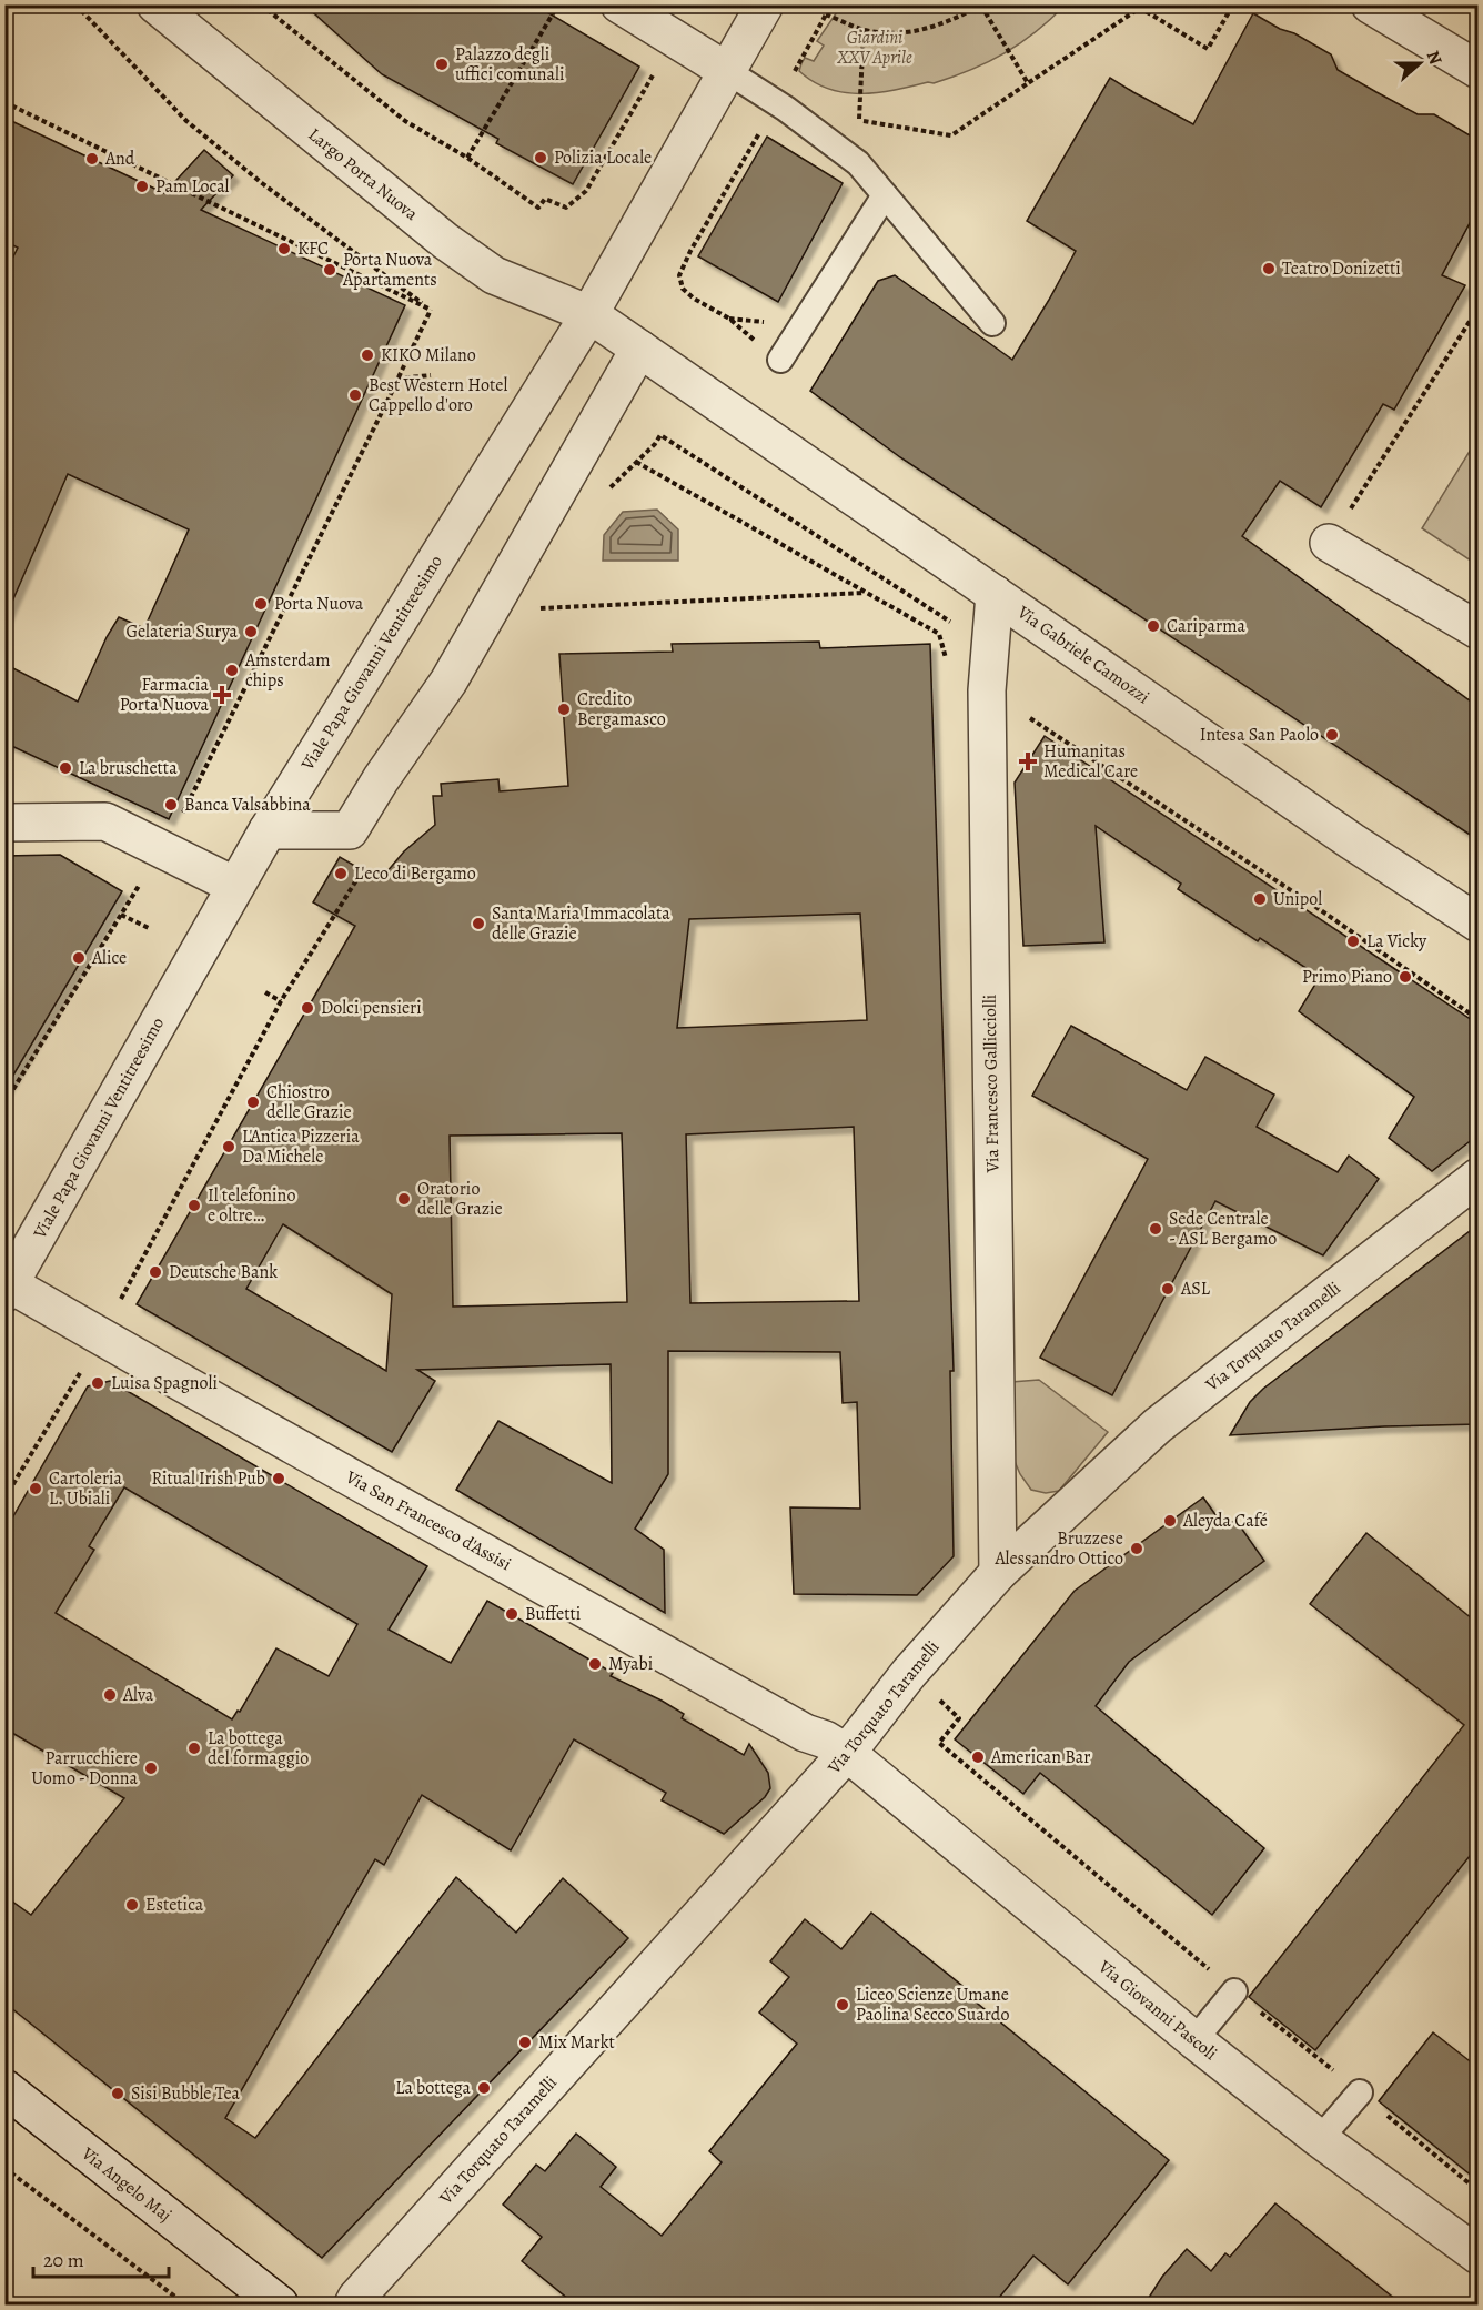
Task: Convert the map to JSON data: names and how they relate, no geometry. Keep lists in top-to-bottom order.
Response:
{
  "streets": {
    "street": [
      "Largo Porta Nuova",
      "Via Gabriele Camozzi",
      "Viale Papa Giovanni Ventitreesimo",
      "Via Francesco Gallicciolli",
      "Via Torquato Taramelli",
      "Via San Francesco d'Assisi",
      "Via Giovanni Pascoli",
      "Via Angelo Maj"
    ]
  },
  "crossings": [
    ["Largo Porta Nuova", "Via Gabriele Camozzi"],
    ["Largo Porta Nuova", "Viale Papa Giovanni Ventitreesimo"],
    ["Via Gabriele Camozzi", "Via Francesco Gallicciolli"],
    ["Viale Papa Giovanni Ventitreesimo", "Via San Francesco d'Assisi"],
    ["Via Francesco Gallicciolli", "Via Torquato Taramelli"],
    ["Via Torquato Taramelli", "Via San Francesco d'Assisi"],
    ["Via Torquato Taramelli", "Via Giovanni Pascoli"],
    ["Via San Francesco d'Assisi", "Via Giovanni Pascoli"]
  ],
  "parks": ["Giardini XXV Aprile"],
  "places": {
    "other": [
      "Palazzo degli uffici comunali",
      "Polizia Locale",
      "And",
      "Pam Local",
      "KFC",
      "Teatro Donizetti",
      "Porta Nuova Apartaments",
      "KIKO Milano",
      "Best Western Hotel Cappello d'oro",
      "Porta Nuova",
      "Cariparma",
      "Gelateria Surya",
      "Amsterdam chips",
      "Credito Bergamasco",
      "Intesa San Paolo",
      "La bruschetta",
      "Banca Valsabbina",
      "L'eco di Bergamo",
      "Unipol",
      "Santa Maria Immacolata delle Grazie",
      "La Vicky",
      "Alice",
      "Primo Piano",
      "Dolci pensieri",
      "Chiostro delle Grazie",
      "L'Antica Pizzeria Da Michele",
      "Oratorio delle Grazie",
      "Il telefonino e oltre…",
      "Sede Centrale - ASL Bergamo",
      "Deutsche Bank",
      "ASL",
      "Luisa Spagnoli",
      "Ritual Irish Pub",
      "Cartoleria L. Ubiali",
      "Aleyda Café",
      "Bruzzese Alessandro Ottico",
      "Buffetti",
      "Myabi",
      "Alva",
      "La bottega del formaggio",
      "American Bar",
      "Parrucchiere Uomo - Donna",
      "Estetica",
      "Liceo Scienze Umane Paolina Secco Suardo",
      "Mix Markt",
      "La bottega",
      "Sisi Bubble Tea"
    ],
    "health": ["Farmacia Porta Nuova", "Humanitas Medical Care"]
  },
  "scale_bar": "20 m",
  "north": "right"
}
